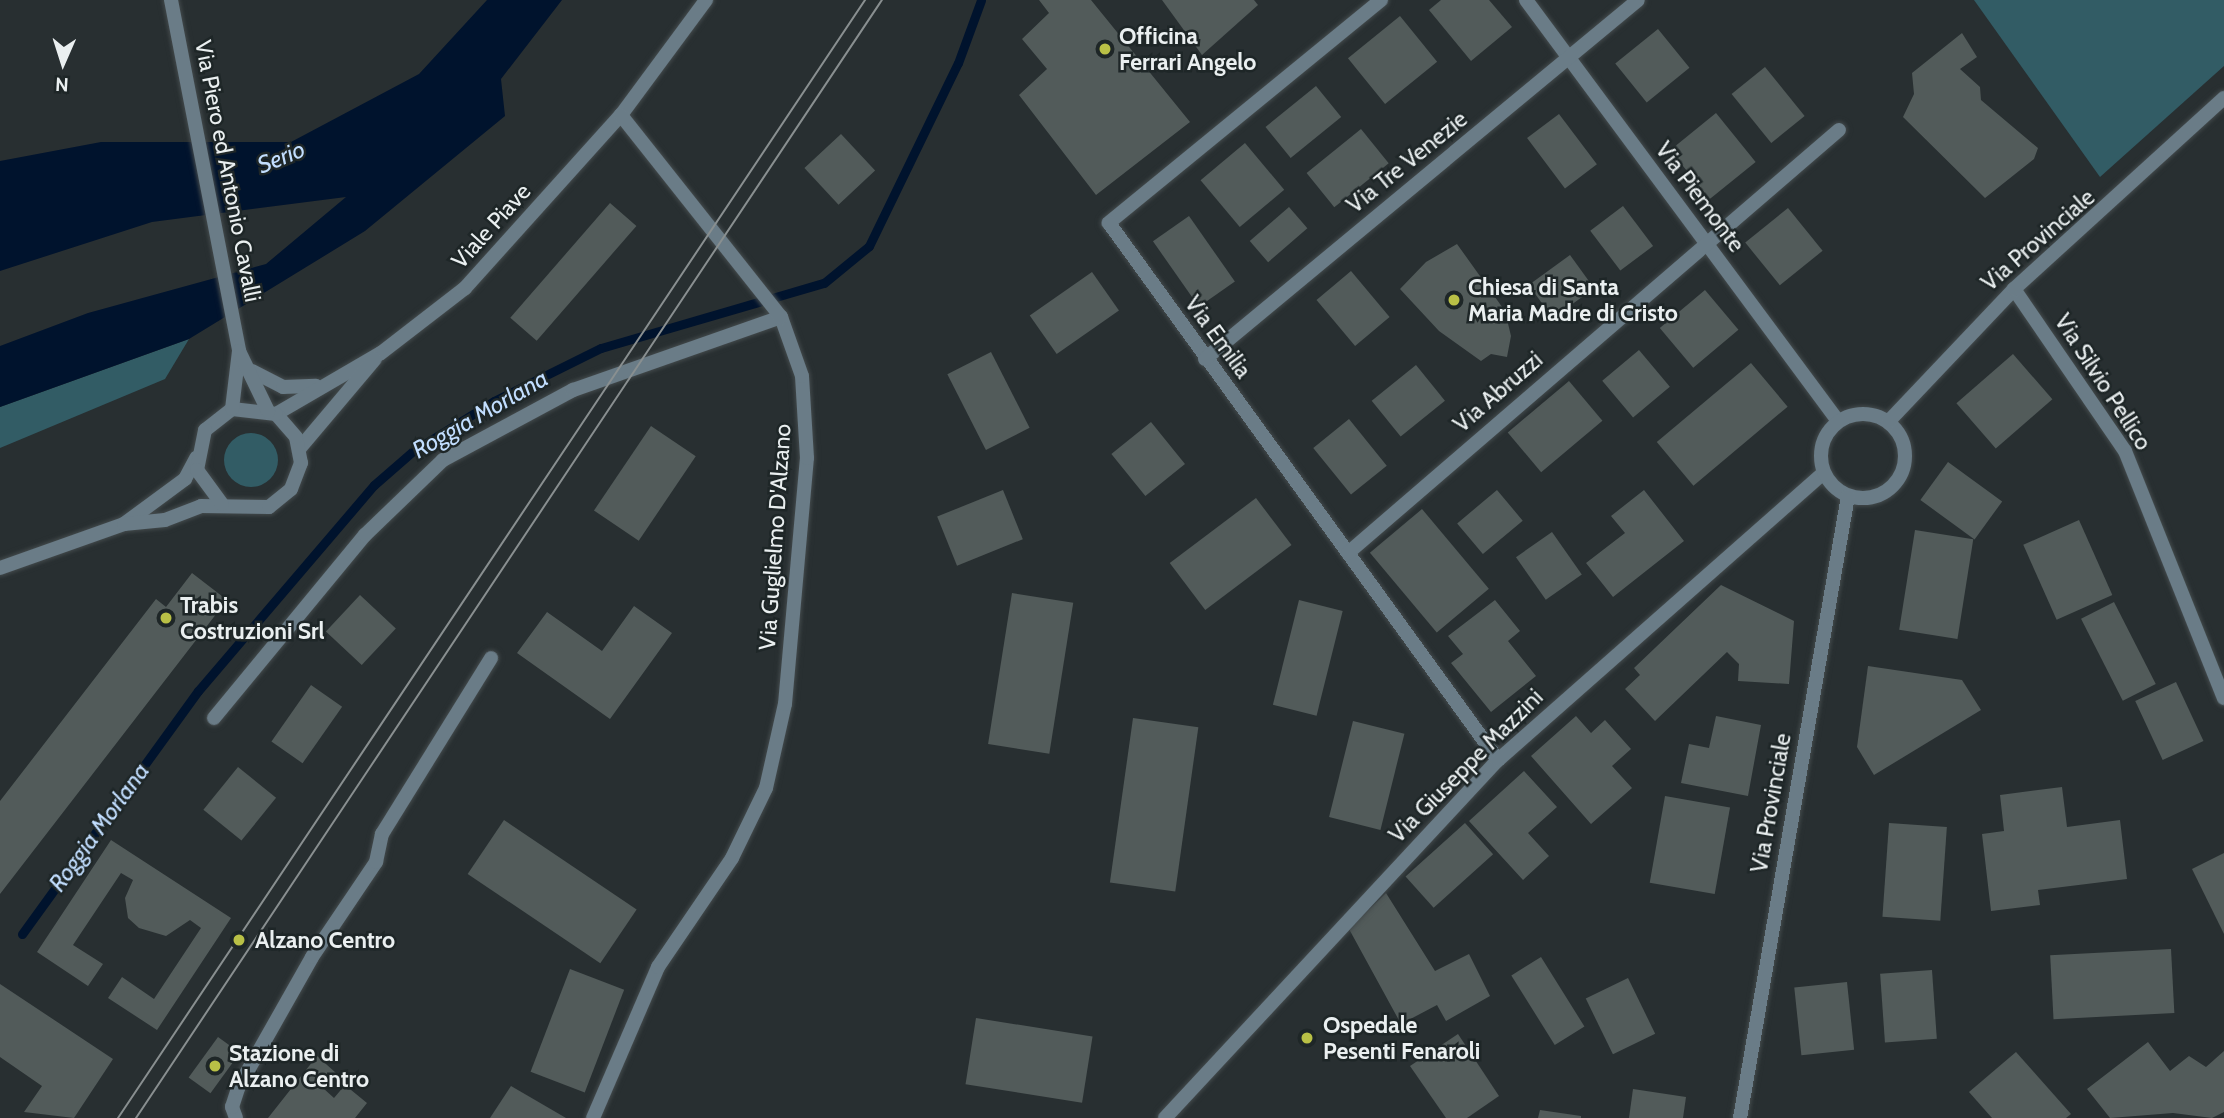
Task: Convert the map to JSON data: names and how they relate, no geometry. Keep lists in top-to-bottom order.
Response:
{
  "streets": {
    "street": [
      "Via Tre Venezie",
      "Via Piero ed Antonio Cavalli",
      "Via Piemonte",
      "Viale Piave",
      "Via Provinciale",
      "Via Emilia",
      "Via Silvio Pellico",
      "Via Abruzzi",
      "Via Guglielmo D'Alzano",
      "Via Giuseppe Mazzini"
    ]
  },
  "crossings": [
    ["Via Tre Venezie", "Via Piemonte"],
    ["Via Tre Venezie", "Via Emilia"],
    ["Via Piero ed Antonio Cavalli", "Viale Piave"],
    ["Via Piemonte", "Via Provinciale"],
    ["Via Piemonte", "Via Abruzzi"],
    ["Via Piemonte", "Via Giuseppe Mazzini"],
    ["Viale Piave", "Via Guglielmo D'Alzano"],
    ["Via Provinciale", "Via Silvio Pellico"],
    ["Via Provinciale", "Via Giuseppe Mazzini"],
    ["Via Emilia", "Via Abruzzi"],
    ["Via Emilia", "Via Giuseppe Mazzini"]
  ],
  "water": ["Serio", "Roggia Morlana"],
  "places": [
    "Officina Ferrari Angelo",
    "Chiesa di Santa Maria Madre di Cristo",
    "Trabis Costruzioni Srl",
    "Alzano Centro",
    "Ospedale Pesenti Fenaroli",
    "Stazione di Alzano Centro"
  ],
  "north": "bottom"
}
